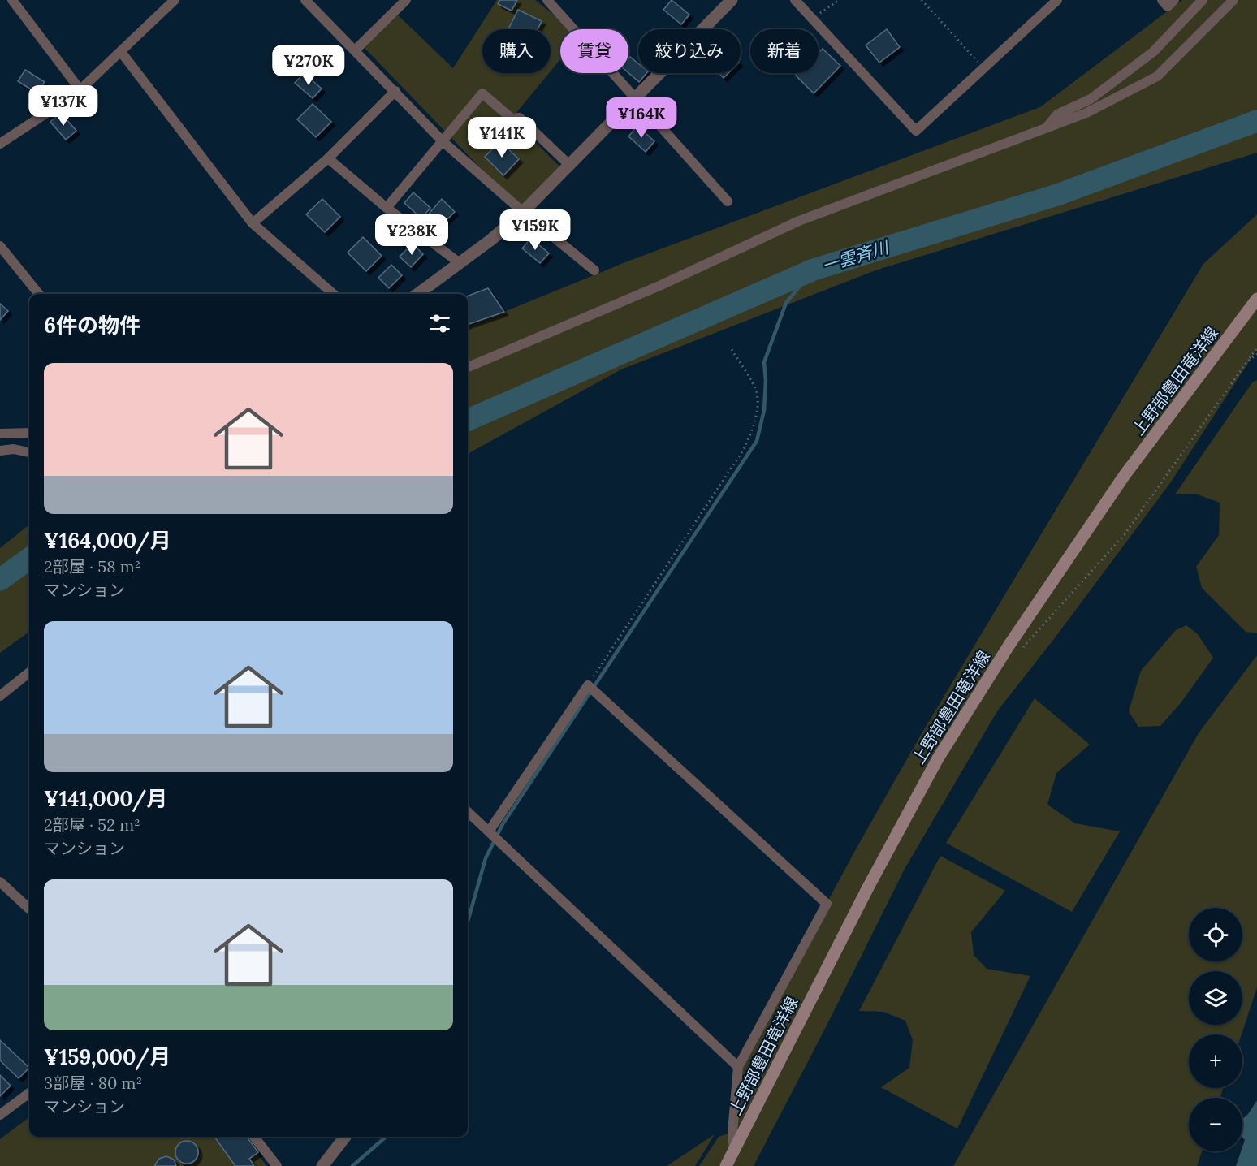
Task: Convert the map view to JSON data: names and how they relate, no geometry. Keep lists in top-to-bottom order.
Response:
{
  "streets": {
    "main road": ["上野部豊田竜洋線"]
  },
  "water": ["一雲斉川"],
  "page": {
    "chip": [
      "購入",
      "賃貸",
      "絞り込み",
      "新着"
    ],
    "price": [
      "¥270K",
      "¥137K",
      "¥164K",
      "¥141K",
      "¥159K",
      "¥238K"
    ],
    "heading": "6件の物件",
    "list": [
      {
        "name": "¥164,000/月",
        "note": "2部屋 · 58 m² · マンション"
      },
      {
        "name": "¥141,000/月",
        "note": "2部屋 · 52 m² · マンション"
      },
      {
        "name": "¥159,000/月",
        "note": "3部屋 · 80 m² · マンション"
      }
    ],
    "map_buttons": ["+", "−"]
  }
}
